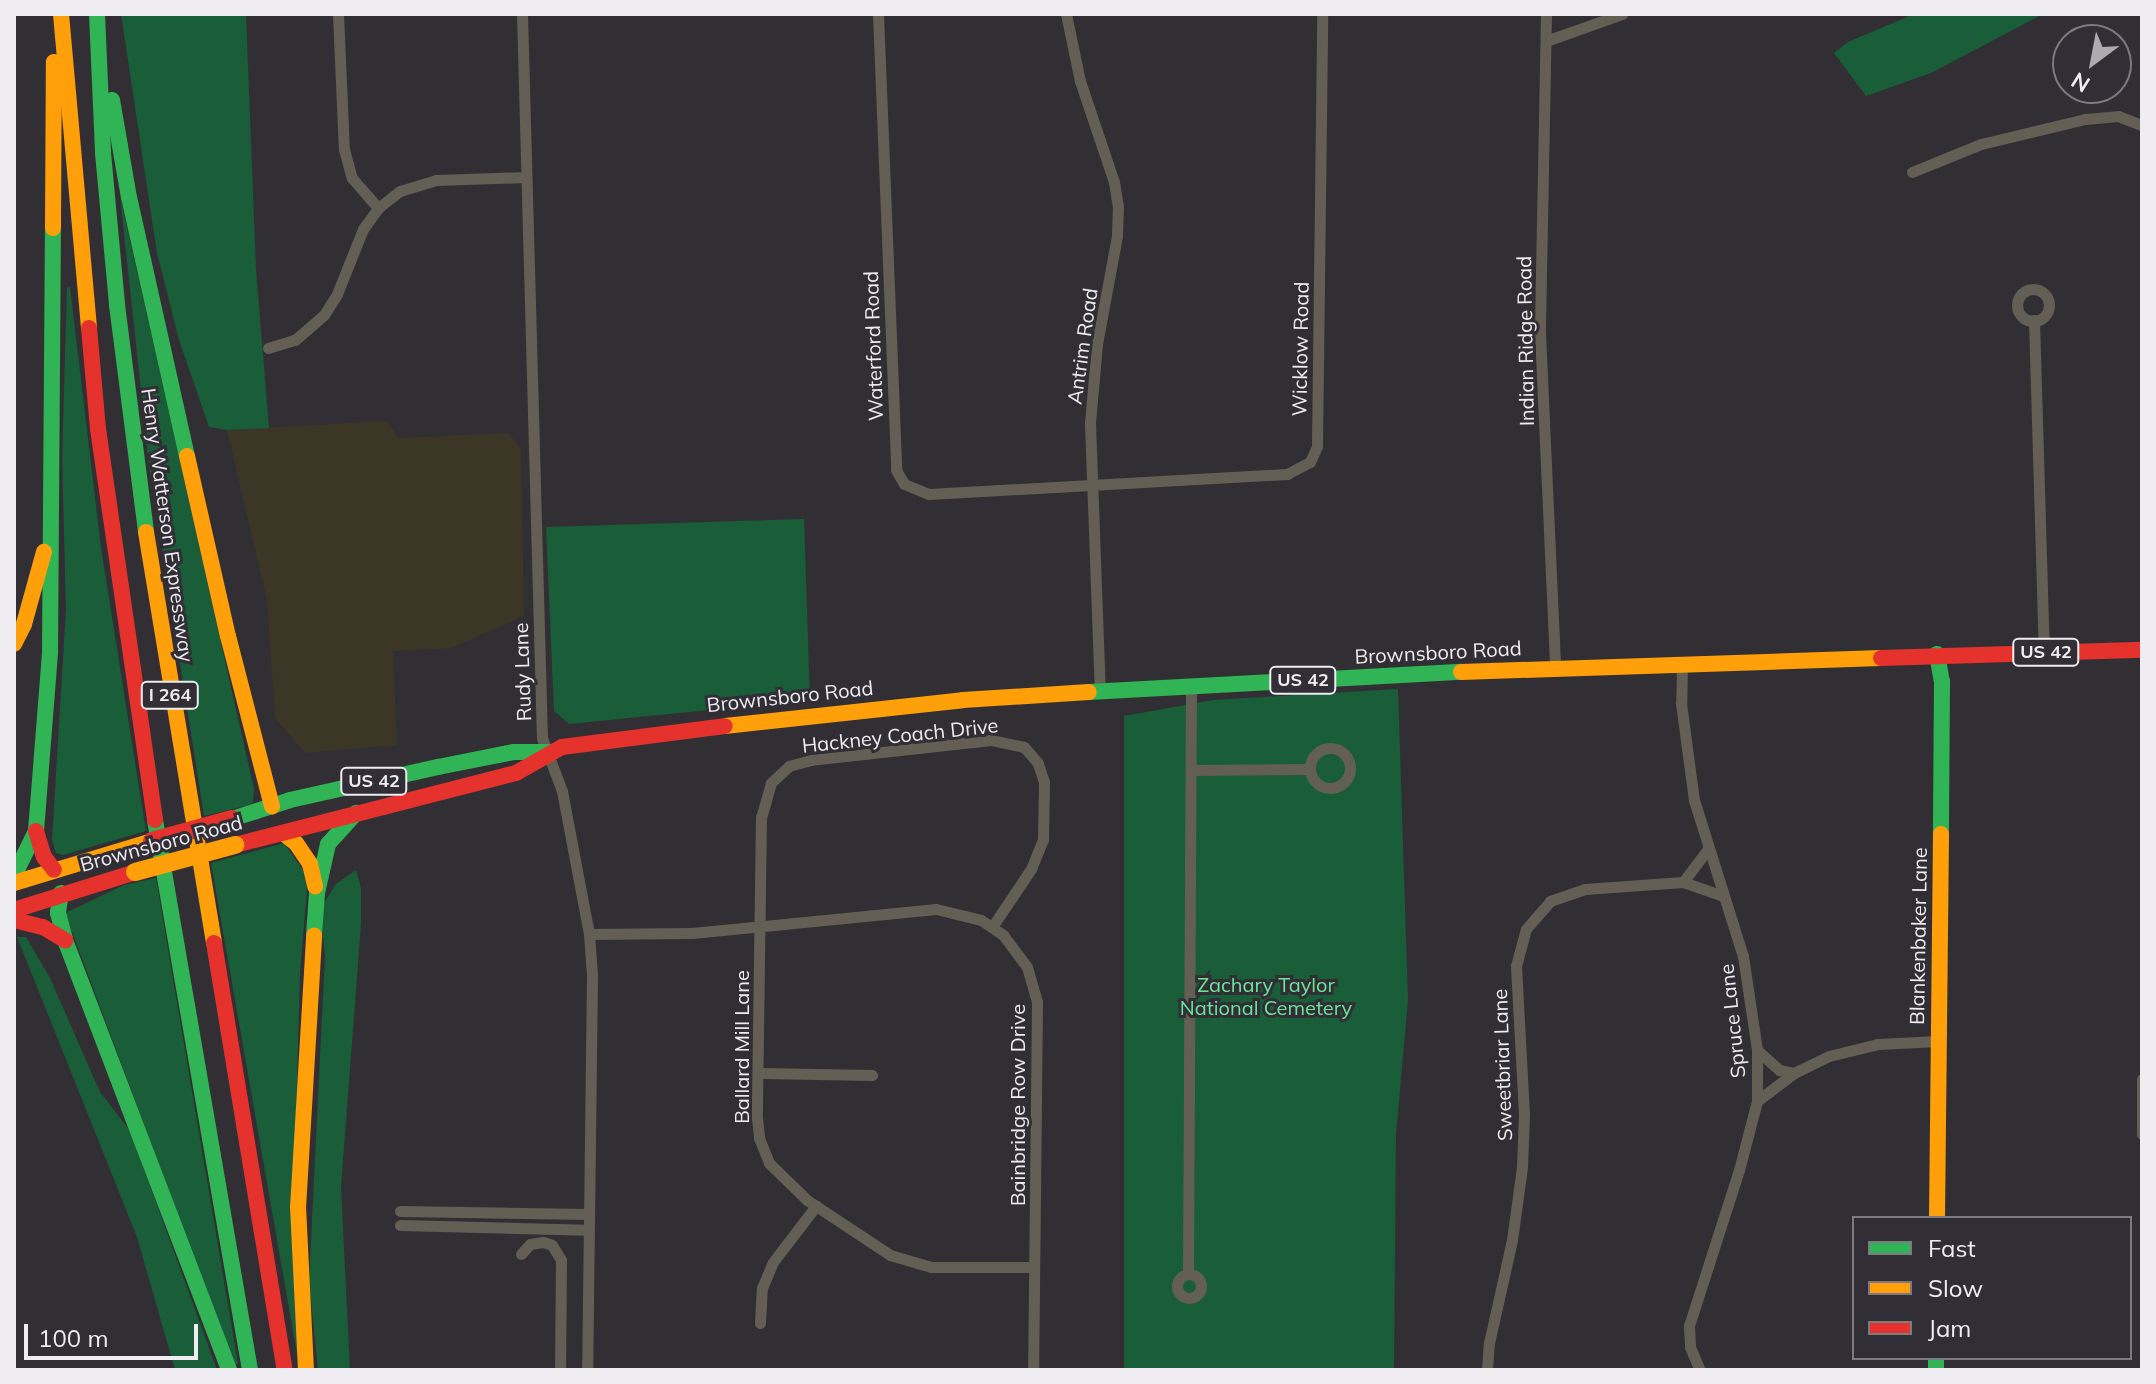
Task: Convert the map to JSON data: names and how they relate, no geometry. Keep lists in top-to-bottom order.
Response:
{
  "streets": {
    "main road": [
      "Henry Watterson Expressway",
      "Brownsboro Road",
      "US 42",
      "I 264",
      "Blankenbaker Lane"
    ],
    "street": [
      "Indian Ridge Road",
      "Waterford Road",
      "Antrim Road",
      "Wicklow Road",
      "Rudy Lane",
      "Hackney Coach Drive",
      "Spruce Lane",
      "Ballard Mill Lane",
      "Sweetbriar Lane",
      "Bainbridge Row Drive"
    ]
  },
  "crossings": [
    ["Indian Ridge Road", "Brownsboro Road"],
    ["Waterford Road", "Antrim Road"],
    ["Waterford Road", "Wicklow Road"],
    ["Antrim Road", "Wicklow Road"],
    ["Antrim Road", "Brownsboro Road"],
    ["Brownsboro Road", "Rudy Lane"],
    ["Brownsboro Road", "Blankenbaker Lane"],
    ["Brownsboro Road", "Spruce Lane"],
    ["Rudy Lane", "Bainbridge Row Drive"],
    ["Hackney Coach Drive", "Ballard Mill Lane"],
    ["Hackney Coach Drive", "Bainbridge Row Drive"],
    ["Spruce Lane", "Sweetbriar Lane"],
    ["Ballard Mill Lane", "Bainbridge Row Drive"]
  ],
  "parks": ["Zachary Taylor National Cemetery"],
  "legend": ["Fast", "Slow", "Jam"],
  "scale_bar": "100 m",
  "north": "bottom left"
}
